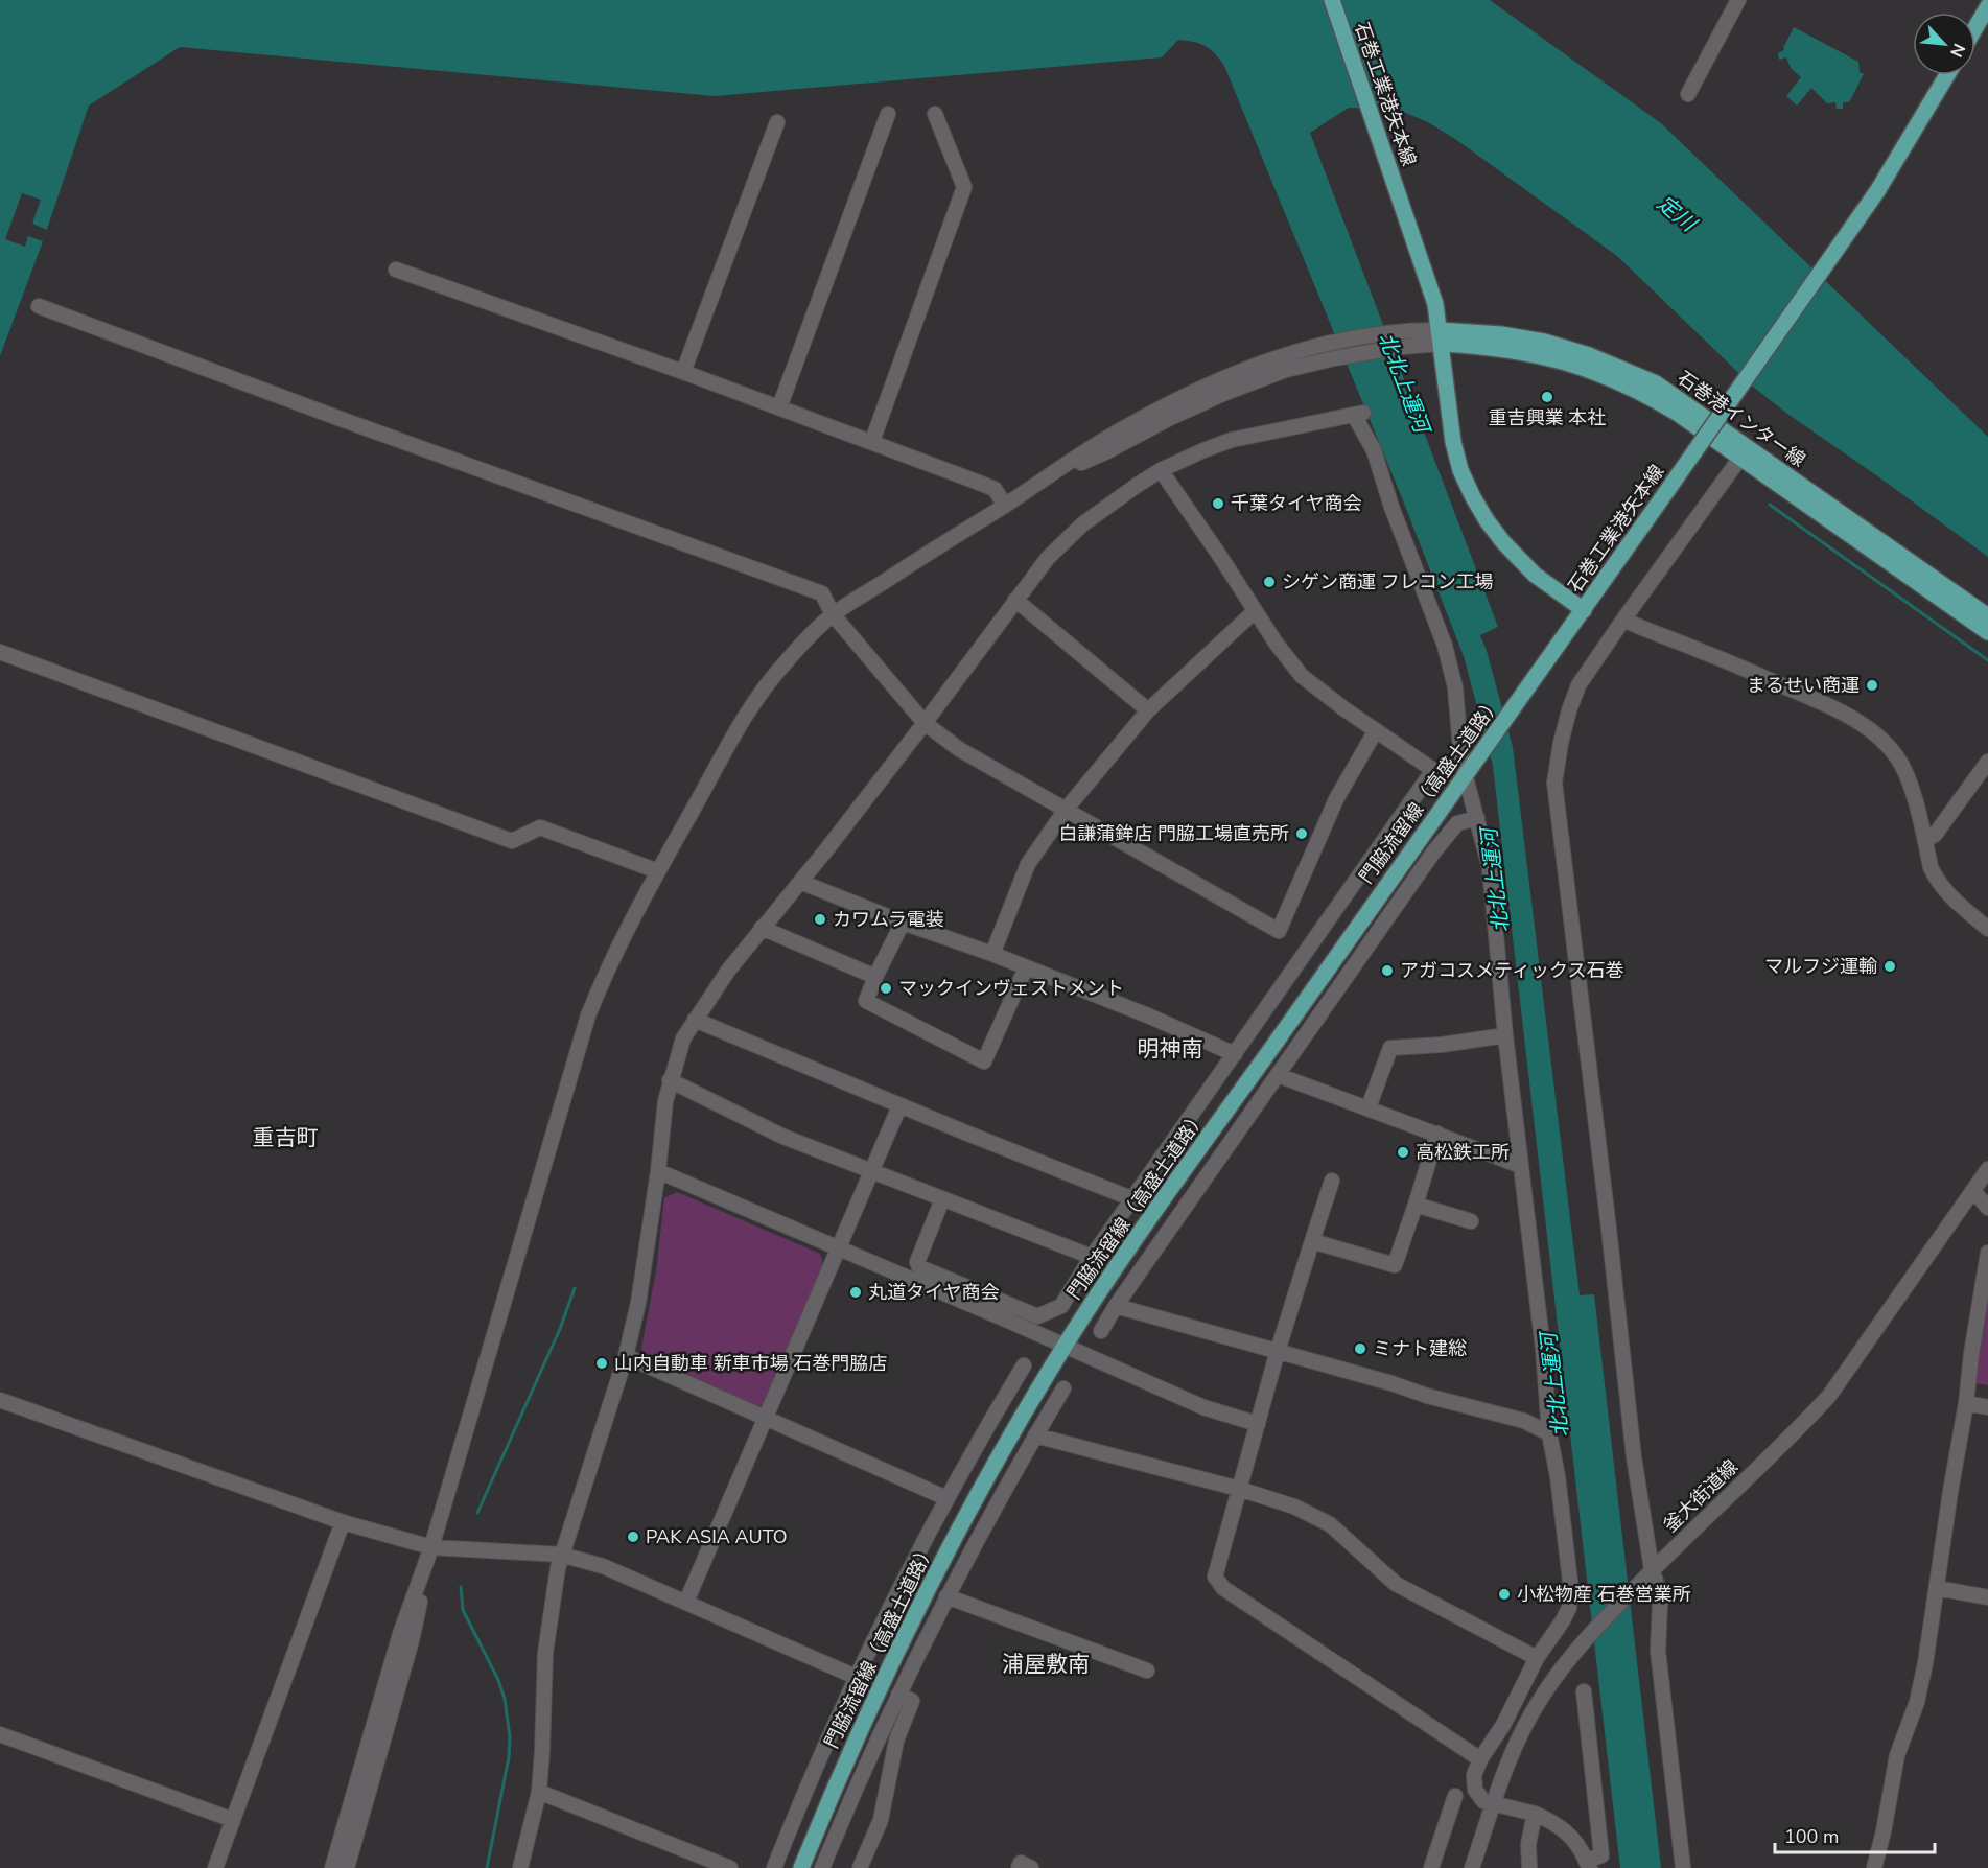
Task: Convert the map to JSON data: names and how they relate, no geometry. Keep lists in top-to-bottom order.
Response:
{
  "streets": {
    "main road": ["石巻工業港矢本線", "石巻港インター線", "門脇流留線（高盛土道路）"],
    "street": ["釜大街道線"]
  },
  "crossings": [
    ["石巻工業港矢本線", "石巻港インター線"],
    ["石巻工業港矢本線", "門脇流留線（高盛土道路）"]
  ],
  "districts": ["明神南", "重吉町", "浦屋敷南"],
  "water": ["定川", "北北上運河"],
  "places": [
    "重吉興業 本社",
    "千葉タイヤ商会",
    "シゲン商運 フレコン工場",
    "まるせい商運",
    "白謙蒲鉾店 門脇工場直売所",
    "カワムラ電装",
    "マルフジ運輸",
    "アガコスメティックス石巻",
    "マックインヴェストメント",
    "高松鉄工所",
    "丸道タイヤ商会",
    "ミナト建総",
    "山内自動車 新車市場 石巻門脇店",
    "PAK ASIA AUTO",
    "小松物産 石巻営業所"
  ],
  "scale_bar": "100 m",
  "north": "bottom right"
}
